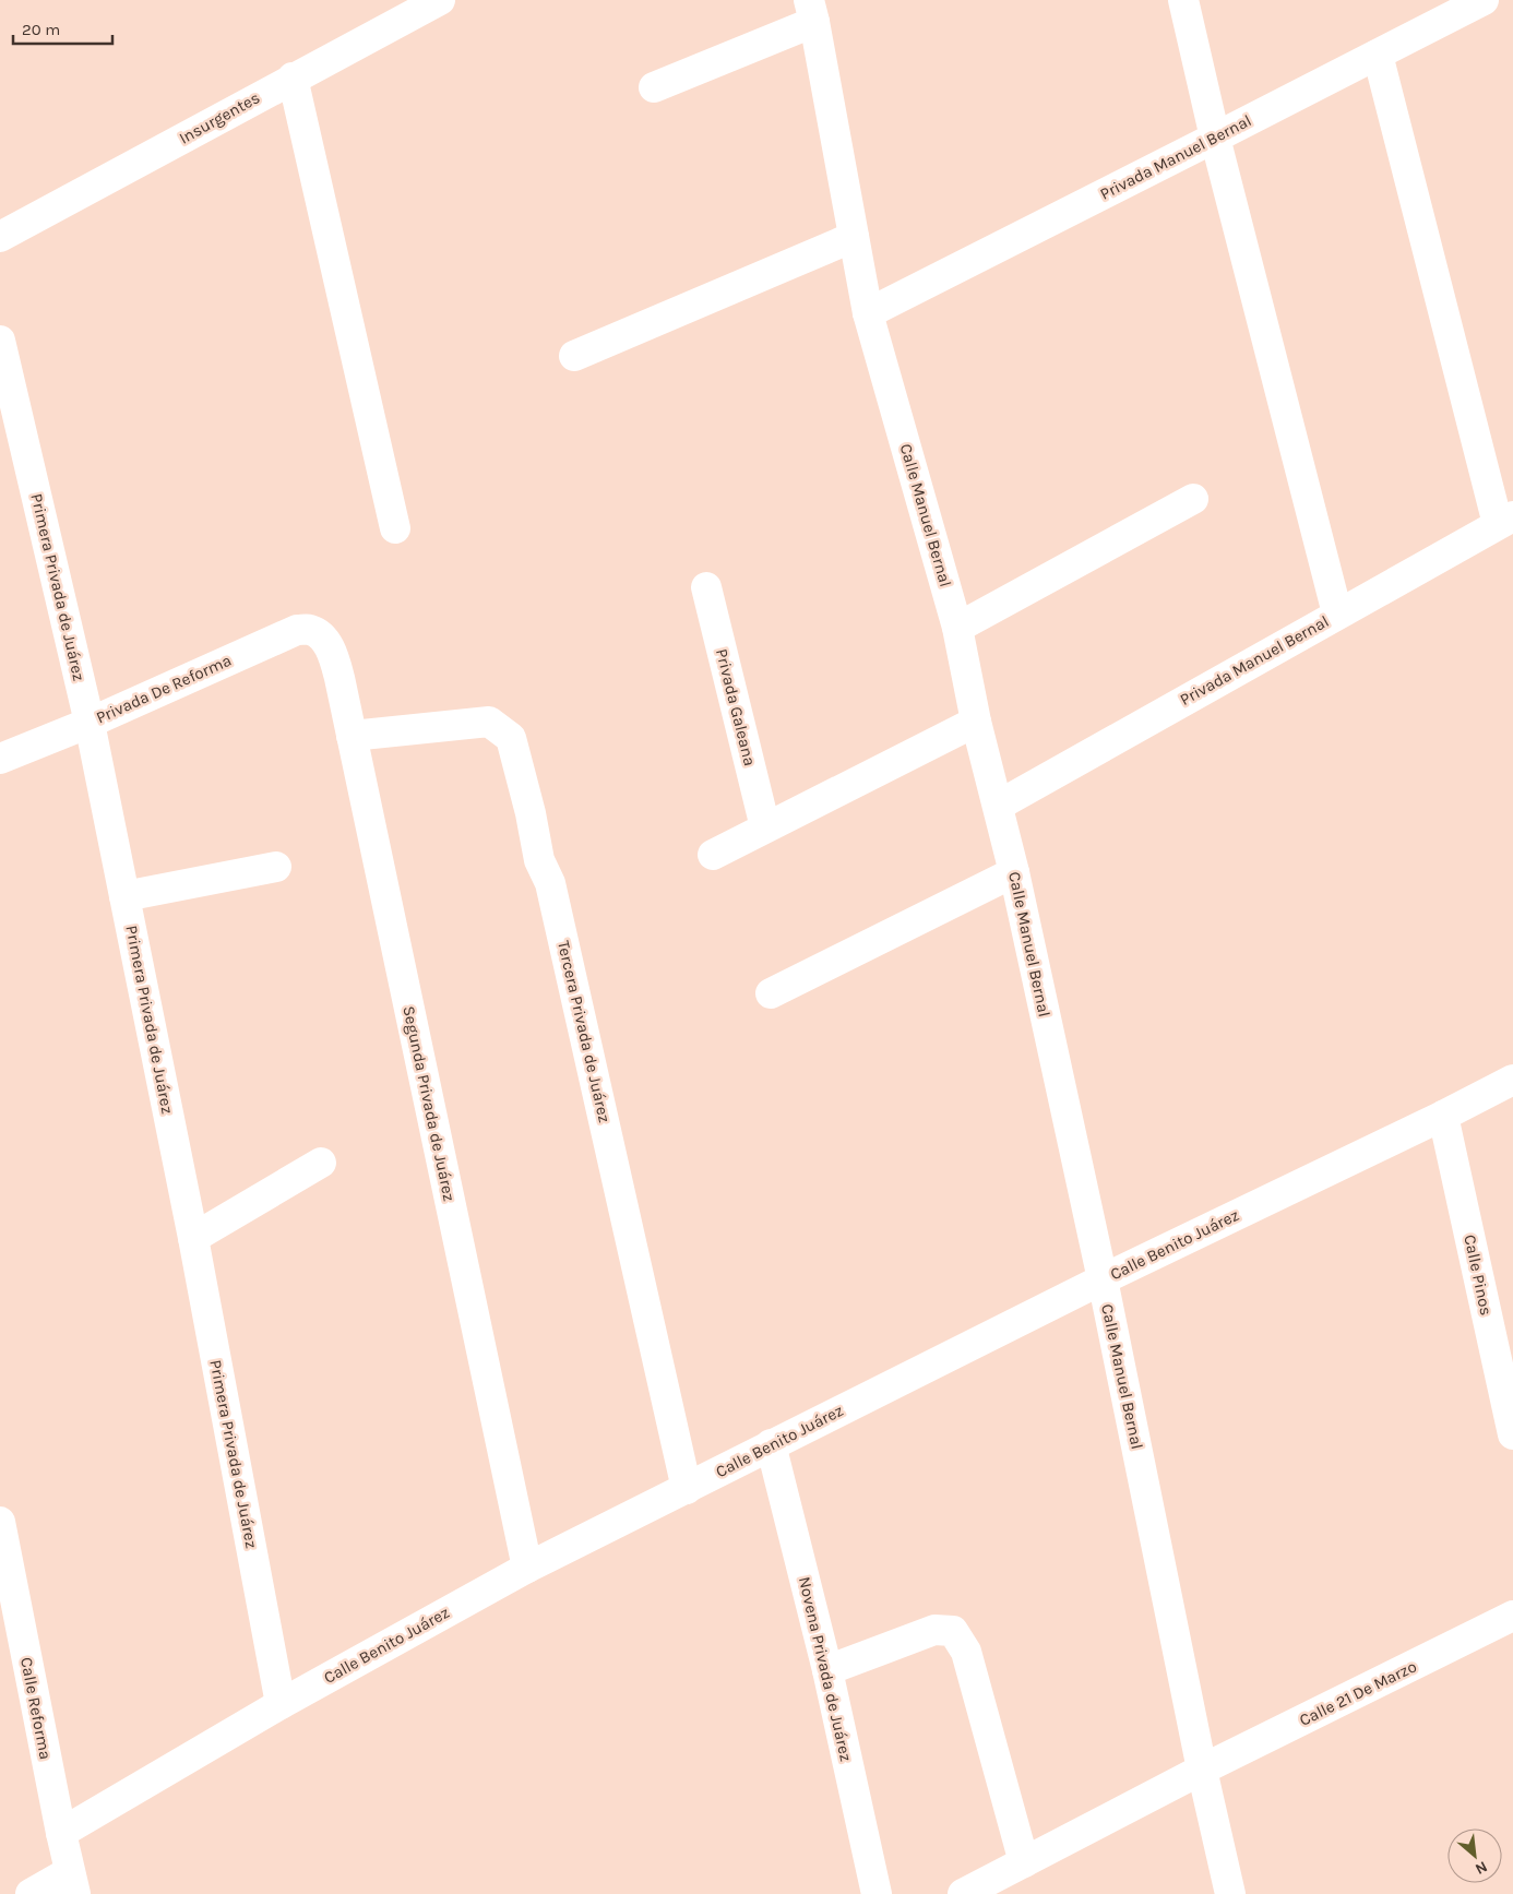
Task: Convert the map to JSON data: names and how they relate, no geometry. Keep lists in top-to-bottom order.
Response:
{
  "streets": {
    "street": [
      "Insurgentes",
      "Privada Manuel Bernal",
      "Calle Manuel Bernal",
      "Primera Privada de Juárez",
      "Privada De Reforma",
      "Privada Galeana",
      "Tercera Privada de Juárez",
      "Segunda Privada de Juárez",
      "Calle Benito Juárez",
      "Calle Pinos",
      "Novena Privada de Juárez",
      "Calle 21 De Marzo",
      "Calle Reforma"
    ]
  },
  "crossings": [
    ["Privada Manuel Bernal", "Calle Manuel Bernal"],
    ["Calle Manuel Bernal", "Calle Benito Juárez"],
    ["Calle Manuel Bernal", "Calle 21 De Marzo"],
    ["Primera Privada de Juárez", "Privada De Reforma"],
    ["Primera Privada de Juárez", "Calle Benito Juárez"],
    ["Privada De Reforma", "Segunda Privada de Juárez"],
    ["Tercera Privada de Juárez", "Segunda Privada de Juárez"],
    ["Tercera Privada de Juárez", "Calle Benito Juárez"],
    ["Segunda Privada de Juárez", "Calle Benito Juárez"],
    ["Calle Benito Juárez", "Calle Pinos"],
    ["Calle Benito Juárez", "Novena Privada de Juárez"],
    ["Calle Benito Juárez", "Calle Reforma"]
  ],
  "scale_bar": "20 m",
  "north": "bottom right"
}
